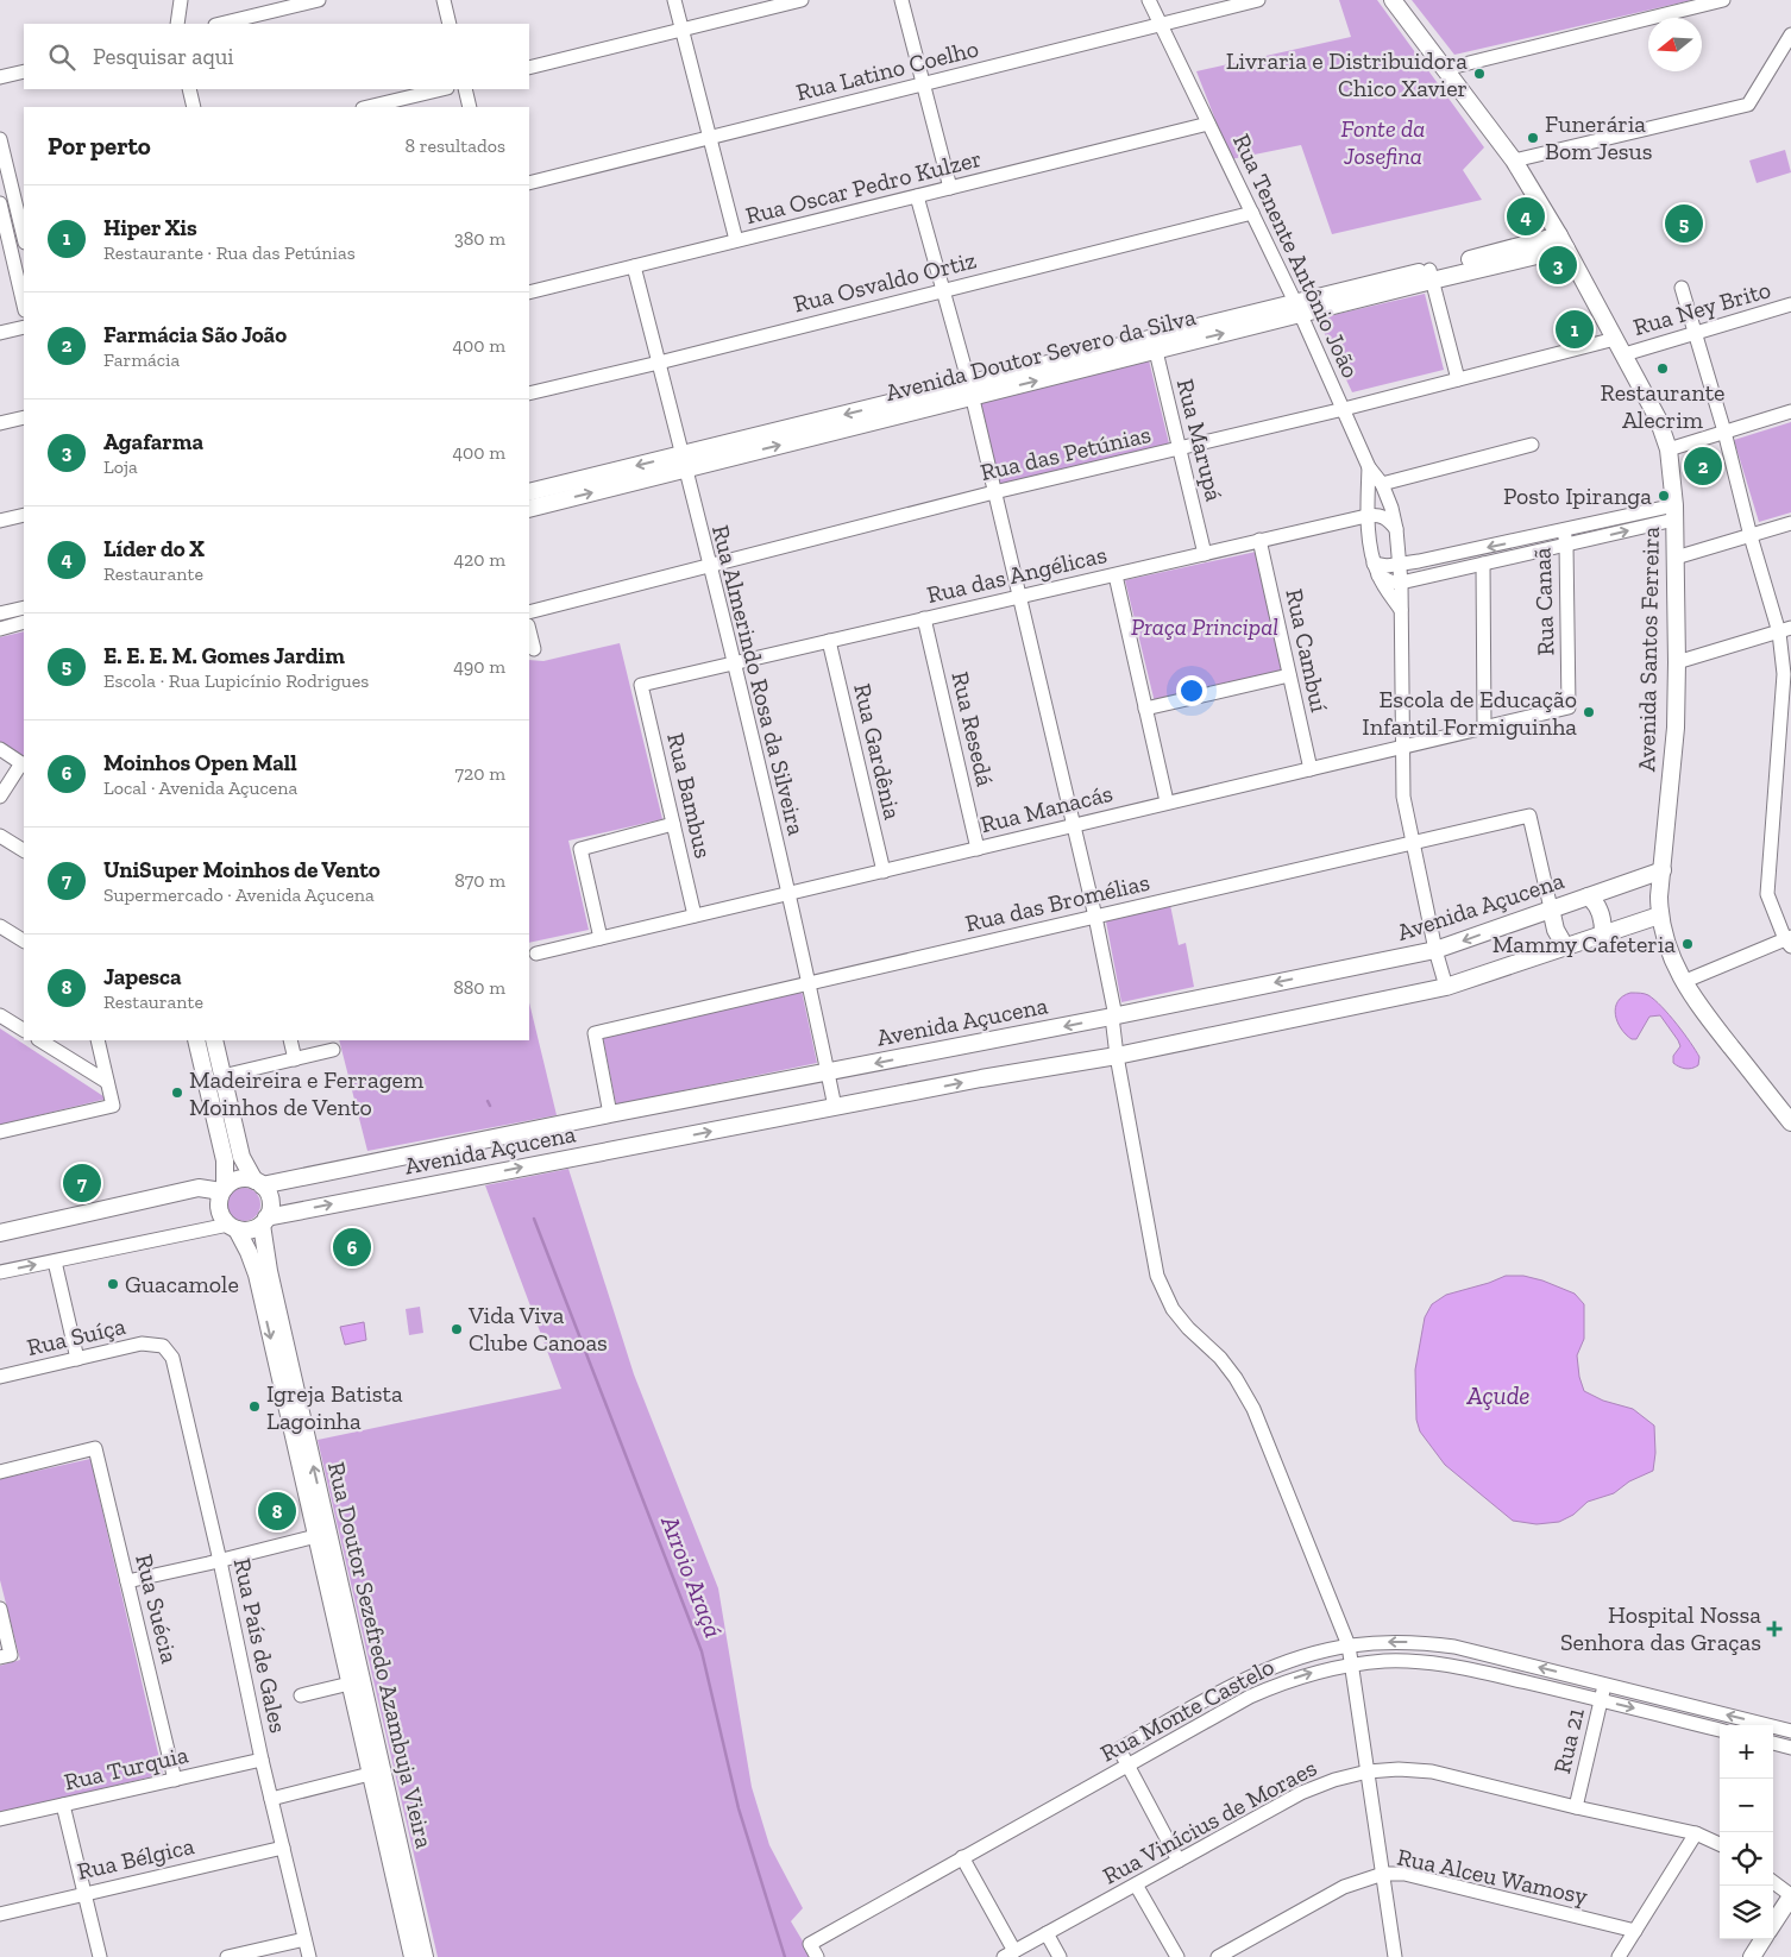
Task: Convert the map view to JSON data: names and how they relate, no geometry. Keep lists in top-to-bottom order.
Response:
{
  "streets": {
    "main road": [
      "Avenida Doutor Severo da Silva",
      "Avenida Santos Ferreira",
      "Avenida Açucena",
      "Rua Doutor Sezefredo Azambuja Vieira"
    ],
    "street": [
      "Rua Latino Coelho",
      "Rua Oscar Pedro Kulzer",
      "Rua Tenente Antônio João",
      "Rua Osvaldo Ortiz",
      "Rua Ney Brito",
      "Rua Marupá",
      "Rua das Petúnias",
      "Rua das Angélicas",
      "Rua Canaã",
      "Rua Cambuí",
      "Rua Almerindo Rosa da Silveira",
      "Rua Resedá",
      "Rua Gardênia",
      "Rua Bambus",
      "Rua Manacás",
      "Rua das Bromélias",
      "Rua Suíça",
      "Rua Suécia",
      "Rua País de Gales",
      "Rua Monte Castelo",
      "Rua 21",
      "Rua Turquia",
      "Rua Vinícius de Moraes",
      "Rua Bélgica",
      "Rua Alceu Wamosy"
    ]
  },
  "crossings": [
    ["Rua Latino Coelho", "Rua Tenente Antônio João"],
    ["Rua Oscar Pedro Kulzer", "Rua Tenente Antônio João"],
    ["Rua Oscar Pedro Kulzer", "Rua Almerindo Rosa da Silveira"],
    ["Rua Tenente Antônio João", "Rua Osvaldo Ortiz"],
    ["Rua Tenente Antônio João", "Avenida Doutor Severo da Silva"],
    ["Rua Tenente Antônio João", "Rua das Petúnias"],
    ["Rua Tenente Antônio João", "Rua das Angélicas"],
    ["Rua Tenente Antônio João", "Rua Manacás"],
    ["Rua Tenente Antônio João", "Rua das Bromélias"],
    ["Rua Tenente Antônio João", "Avenida Açucena"],
    ["Rua Osvaldo Ortiz", "Rua Almerindo Rosa da Silveira"],
    ["Rua Ney Brito", "Avenida Santos Ferreira"],
    ["Avenida Doutor Severo da Silva", "Rua Marupá"],
    ["Avenida Doutor Severo da Silva", "Avenida Santos Ferreira"],
    ["Avenida Doutor Severo da Silva", "Rua Almerindo Rosa da Silveira"],
    ["Rua Marupá", "Rua das Petúnias"],
    ["Rua Marupá", "Rua das Angélicas"],
    ["Rua das Petúnias", "Avenida Santos Ferreira"],
    ["Rua das Petúnias", "Rua Almerindo Rosa da Silveira"],
    ["Rua das Angélicas", "Rua Cambuí"],
    ["Rua das Angélicas", "Rua Almerindo Rosa da Silveira"],
    ["Rua das Angélicas", "Rua Resedá"],
    ["Rua das Angélicas", "Rua Gardênia"],
    ["Rua das Angélicas", "Rua Bambus"],
    ["Rua Canaã", "Rua Manacás"],
    ["Avenida Santos Ferreira", "Avenida Açucena"],
    ["Rua Cambuí", "Rua Manacás"],
    ["Rua Almerindo Rosa da Silveira", "Rua Manacás"],
    ["Rua Almerindo Rosa da Silveira", "Rua das Bromélias"],
    ["Rua Almerindo Rosa da Silveira", "Avenida Açucena"],
    ["Rua Resedá", "Rua Manacás"],
    ["Rua Gardênia", "Rua Manacás"],
    ["Rua Bambus", "Rua Manacás"],
    ["Rua das Bromélias", "Avenida Açucena"],
    ["Avenida Açucena", "Rua Doutor Sezefredo Azambuja Vieira"],
    ["Rua Suíça", "Rua País de Gales"],
    ["Rua Suécia", "Rua Turquia"],
    ["Rua País de Gales", "Rua Turquia"],
    ["Rua País de Gales", "Rua Bélgica"],
    ["Rua Monte Castelo", "Rua 21"],
    ["Rua 21", "Rua Vinícius de Moraes"]
  ],
  "water": ["Açude", "Arroio Araçá"],
  "parks": ["Fonte da Josefina", "Praça Principal"],
  "places": {
    "other": [
      "Livraria e Distribuidora Chico Xavier",
      "Funerária Bom Jesus",
      "Restaurante Alecrim",
      "Posto Ipiranga",
      "Escola de Educação Infantil Formiguinha",
      "Mammy Cafeteria",
      "Madeireira e Ferragem Moinhos de Vento",
      "Guacamole",
      "Vida Viva Clube Canoas",
      "Igreja Batista Lagoinha"
    ],
    "health": ["Hospital Nossa Senhora das Graças"]
  },
  "north": "left",
  "page": {
    "search": "Pesquisar aqui",
    "heading": ["Por perto", "8 resultados"],
    "list": [
      {
        "mark": "1",
        "name": "Hiper Xis",
        "note": "Restaurante · Rua das Petúnias",
        "value": "380 m"
      },
      {
        "mark": "2",
        "name": "Farmácia São João",
        "note": "Farmácia",
        "value": "400 m"
      },
      {
        "mark": "3",
        "name": "Agafarma",
        "note": "Loja",
        "value": "400 m"
      },
      {
        "mark": "4",
        "name": "Líder do X",
        "note": "Restaurante",
        "value": "420 m"
      },
      {
        "mark": "5",
        "name": "E. E. E. M. Gomes Jardim",
        "note": "Escola · Rua Lupicínio Rodrigues",
        "value": "490 m"
      },
      {
        "mark": "6",
        "name": "Moinhos Open Mall",
        "note": "Local · Avenida Açucena",
        "value": "720 m"
      },
      {
        "mark": "7",
        "name": "UniSuper Moinhos de Vento",
        "note": "Supermercado · Avenida Açucena",
        "value": "870 m"
      },
      {
        "mark": "8",
        "name": "Japesca",
        "note": "Restaurante",
        "value": "880 m"
      }
    ],
    "pins": [
      "4",
      "5",
      "3",
      "1",
      "2",
      "7",
      "6",
      "8"
    ],
    "map_buttons": ["+", "−"]
  }
}
